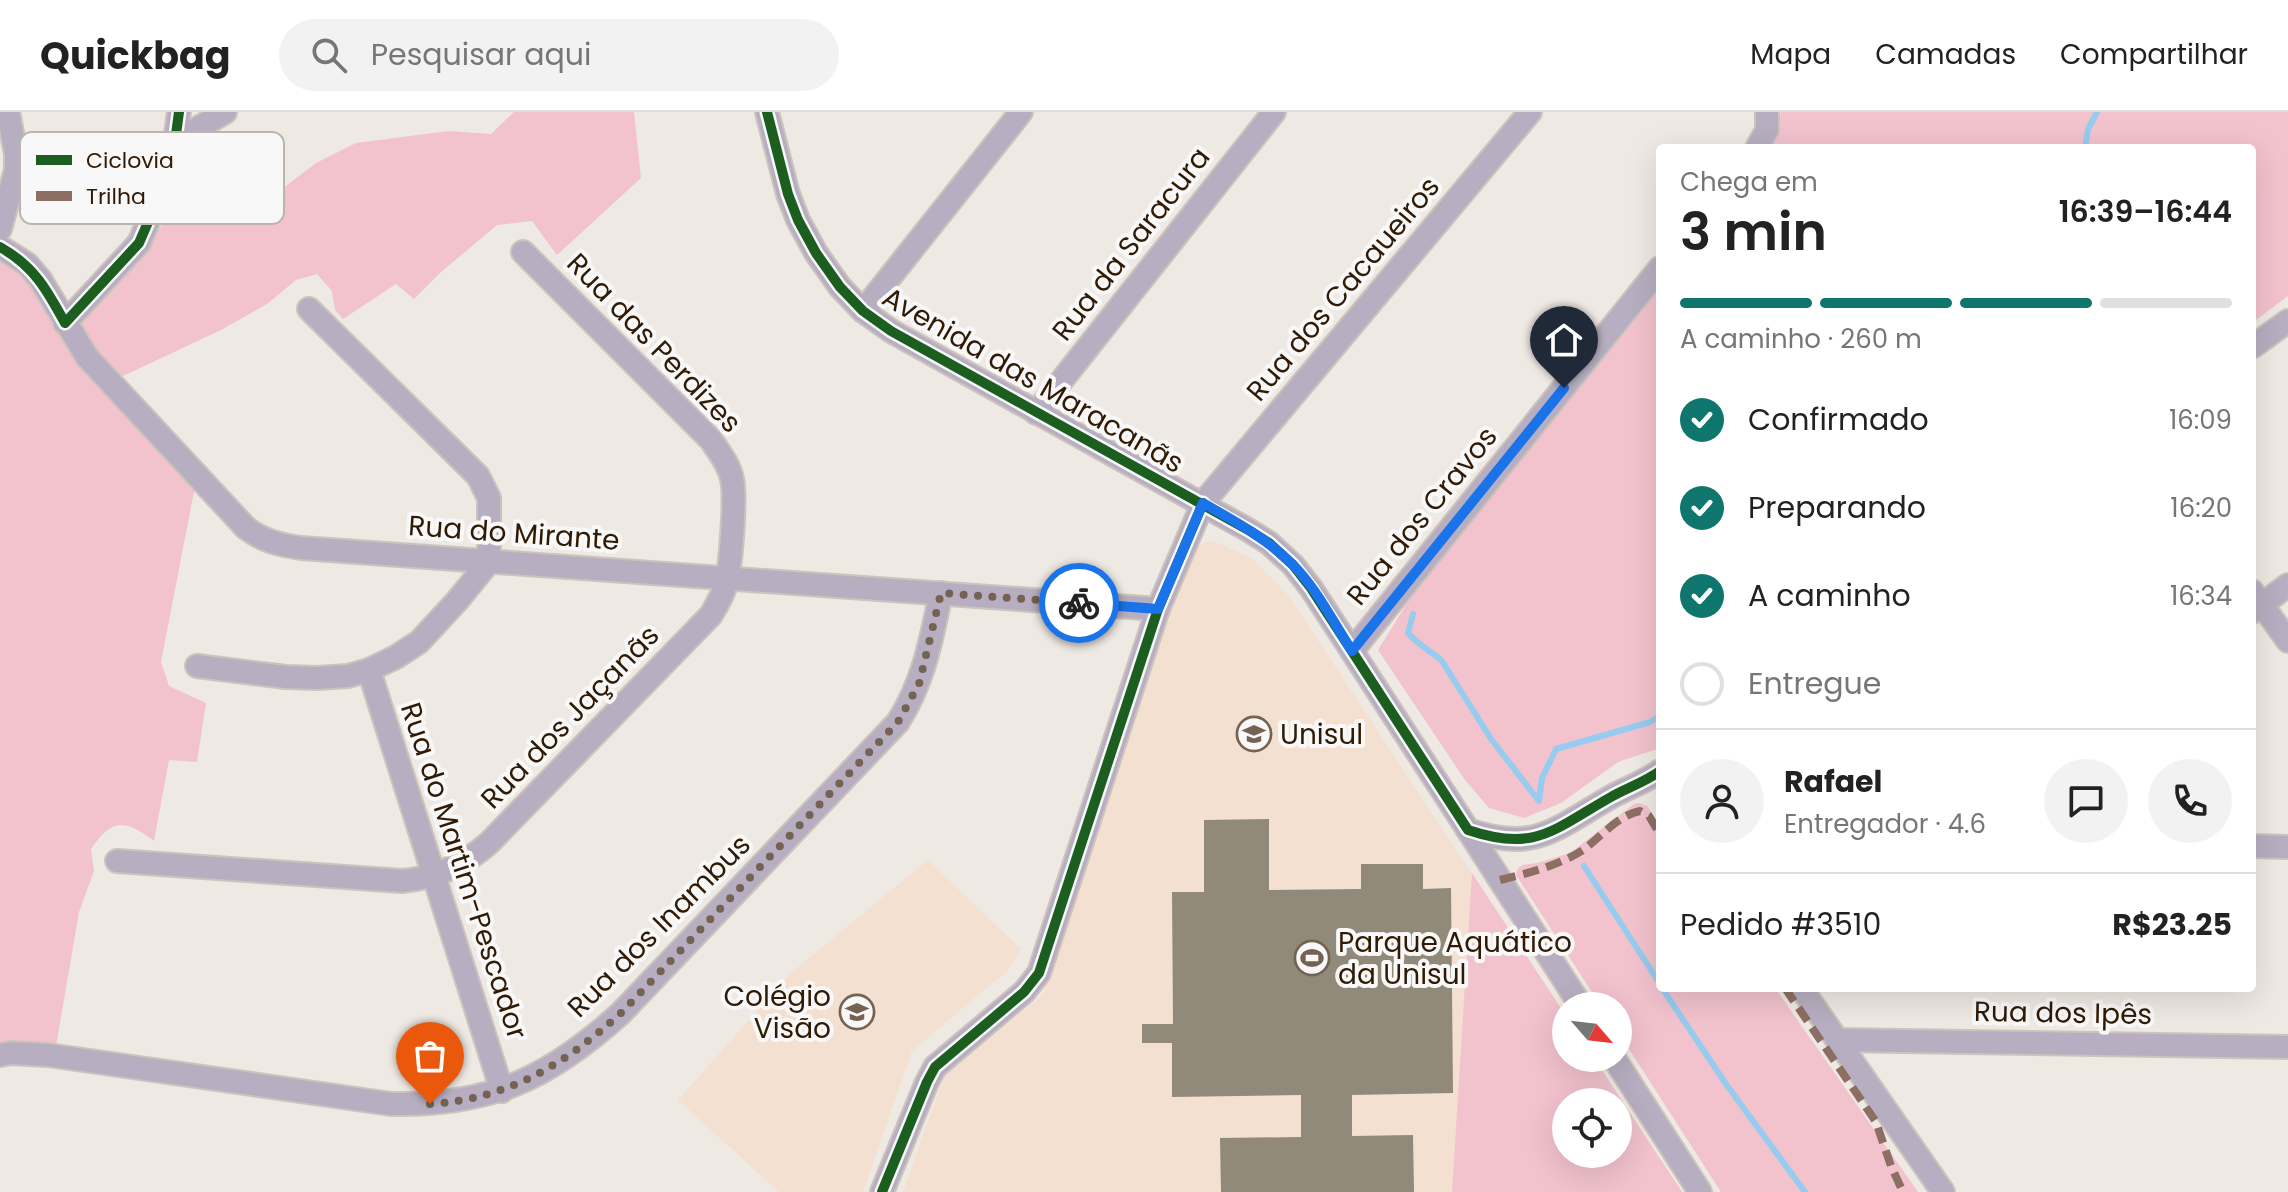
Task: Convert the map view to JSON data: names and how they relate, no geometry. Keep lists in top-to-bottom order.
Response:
{
  "streets": {
    "street": [
      "Rua da Saracura",
      "Rua dos Cacaueiros",
      "Rua das Perdizes",
      "Avenida das Maracanãs",
      "Rua dos Cravos",
      "Rua do Mirante",
      "Rua dos Jaçanãs",
      "Rua do Martim-Pescador",
      "Rua dos Inambus",
      "Rua dos Ipês"
    ]
  },
  "crossings": [
    ["Rua da Saracura", "Avenida das Maracanãs"],
    ["Rua dos Cacaueiros", "Avenida das Maracanãs"],
    ["Rua das Perdizes", "Rua do Mirante"],
    ["Rua das Perdizes", "Rua dos Jaçanãs"],
    ["Avenida das Maracanãs", "Rua do Mirante"],
    ["Rua do Mirante", "Rua dos Jaçanãs"],
    ["Rua do Mirante", "Rua dos Inambus"],
    ["Rua dos Jaçanãs", "Rua do Martim-Pescador"],
    ["Rua do Martim-Pescador", "Rua dos Inambus"]
  ],
  "places": {
    "school or university": ["Unisul", "Colégio Visão"],
    "sports": ["Parque Aquático da Unisul"]
  },
  "legend": ["Ciclovia", "Trilha"],
  "north": "bottom right",
  "page": {
    "header": "Quickbag",
    "search": "Pesquisar aqui",
    "nav": ["Mapa", "Camadas", "Compartilhar"],
    "heading": ["3 min", "Chega em", "16:39–16:44"],
    "panel": [
      "Rafael",
      "Entregador · 4.6",
      "Pedido #3510",
      "R$23.25"
    ],
    "bar": "A caminho · 260 m",
    "list": [
      ["Confirmado", "16:09"],
      ["Preparando", "16:20"],
      ["A caminho", "16:34"],
      "Entregue"
    ]
  }
}
